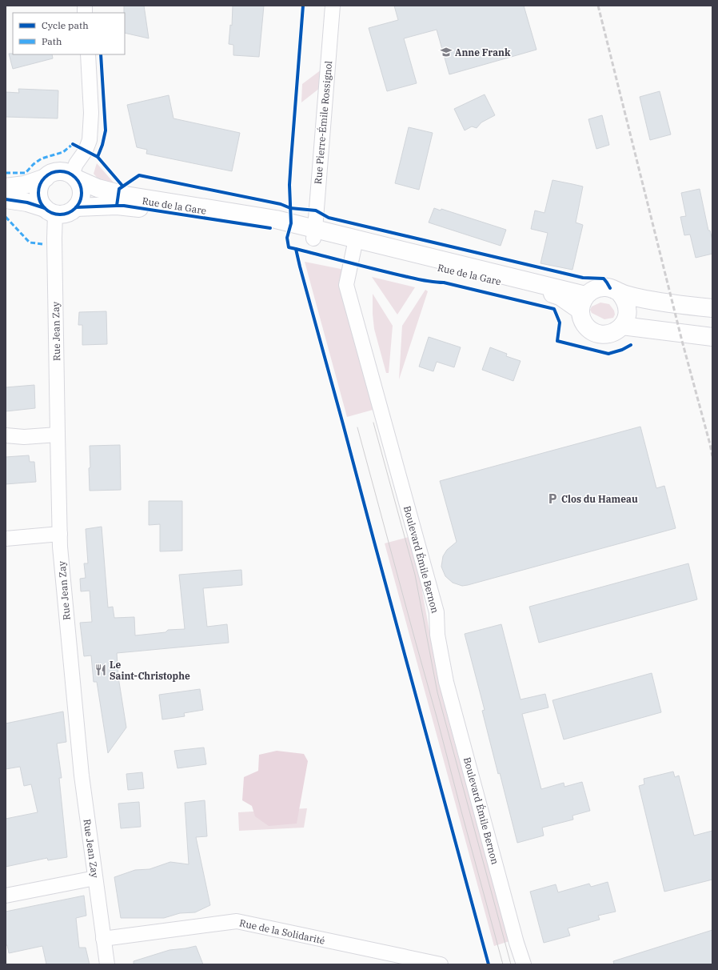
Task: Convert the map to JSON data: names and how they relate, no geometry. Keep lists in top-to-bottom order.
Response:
{
  "streets": {
    "street": [
      "Rue Pierre-Émile Rossignol",
      "Rue de la Gare",
      "Rue Jean Zay",
      "Boulevard Émile Bernon",
      "Rue de la Solidarité"
    ]
  },
  "crossings": [
    ["Rue Pierre-Émile Rossignol", "Rue de la Gare"],
    ["Rue de la Gare", "Rue Jean Zay"],
    ["Rue de la Gare", "Boulevard Émile Bernon"],
    ["Rue Jean Zay", "Rue de la Solidarité"]
  ],
  "places": {
    "school or university": ["Anne Frank"],
    "parking": ["Clos du Hameau"],
    "restaurant": ["Le Saint-Christophe"]
  },
  "legend": ["Cycle path", "Path"]
}
